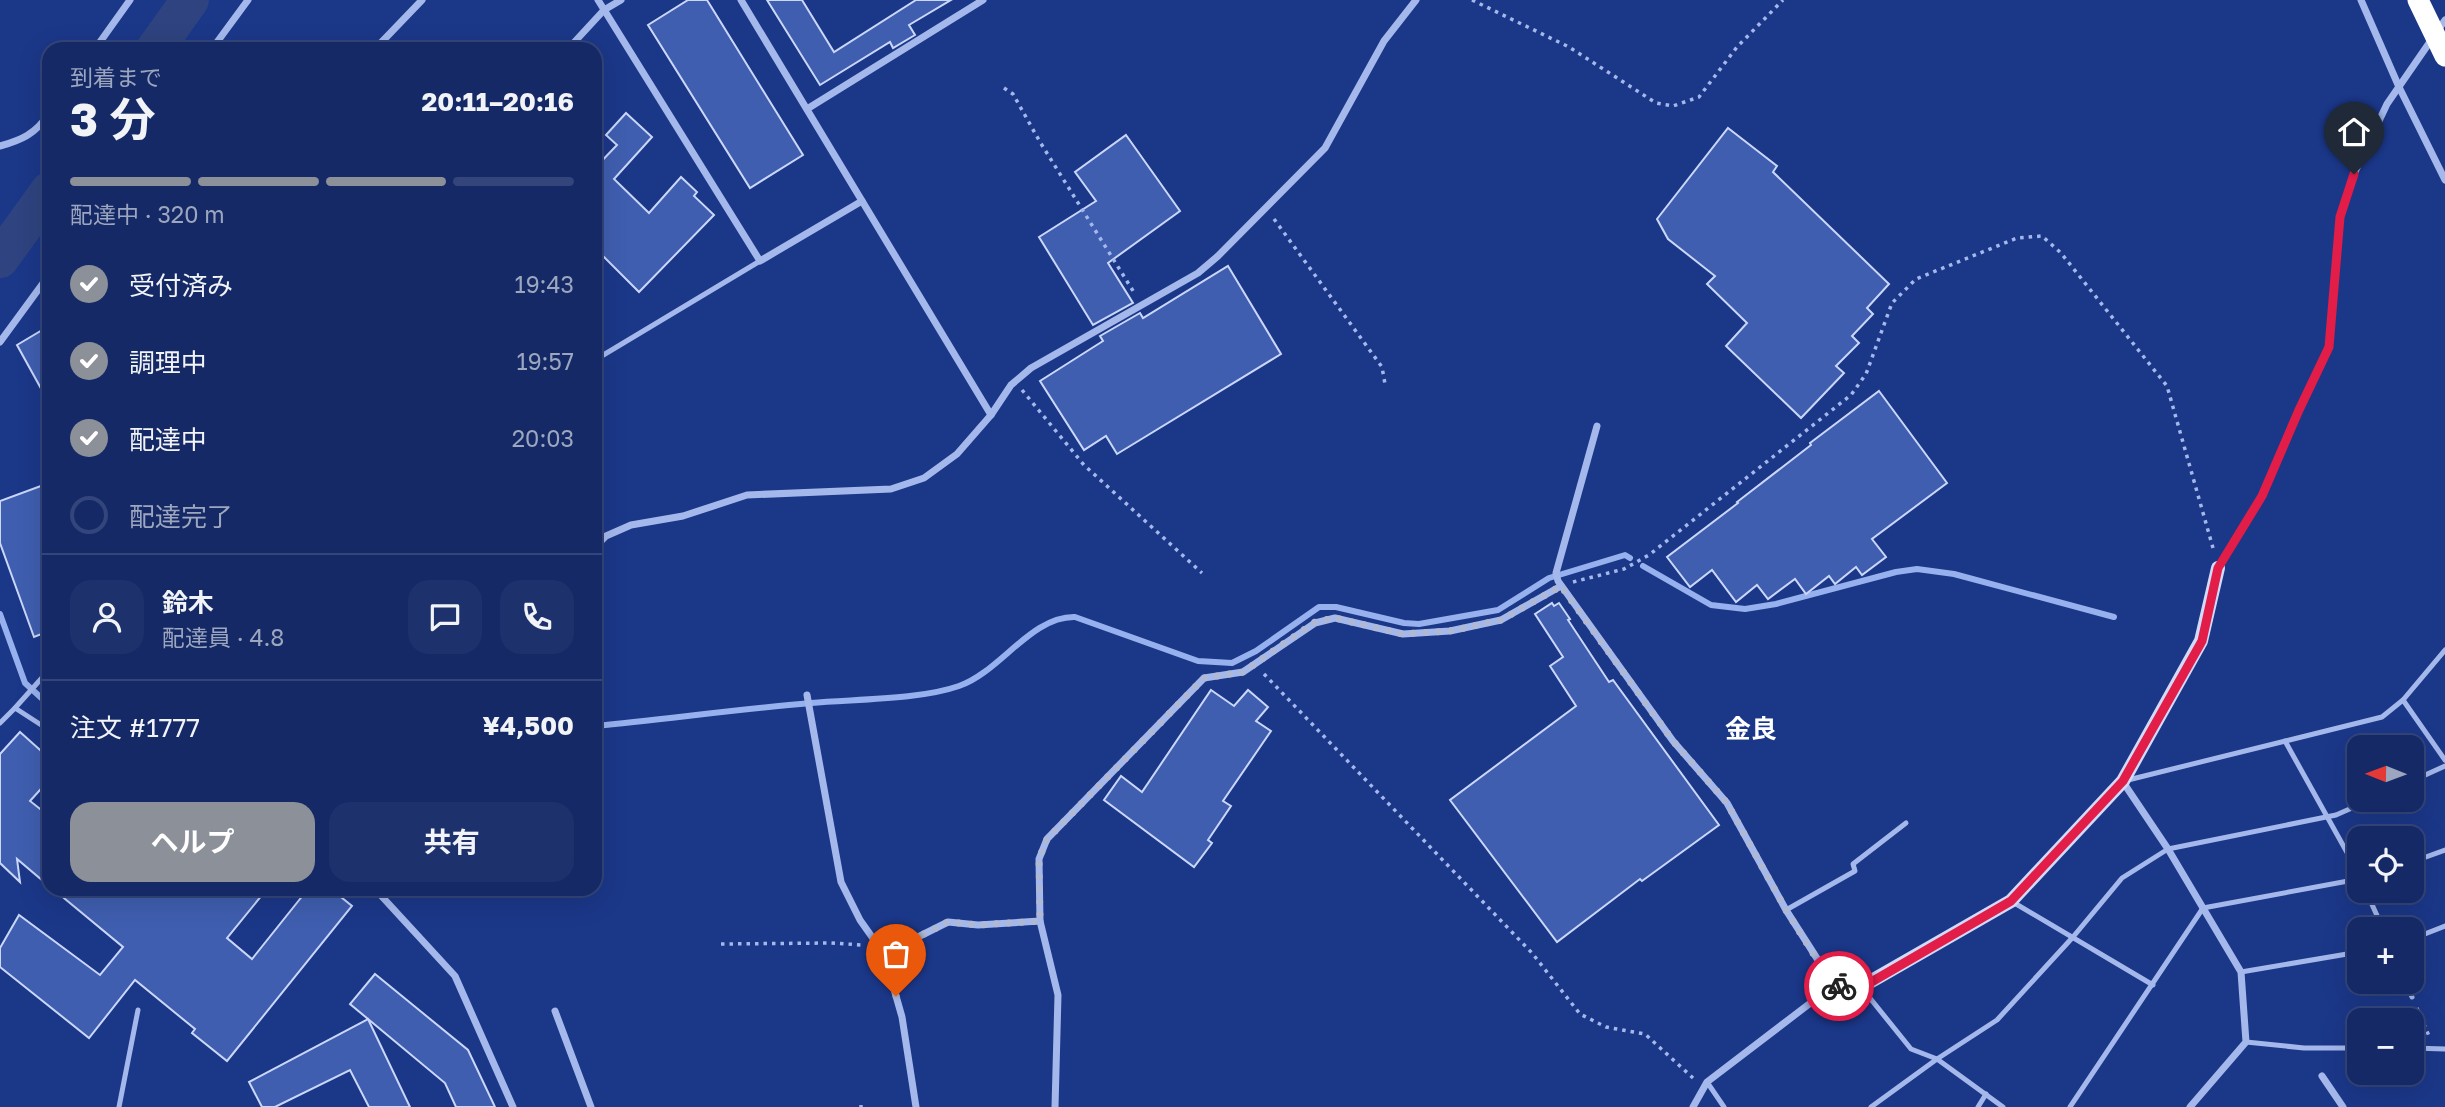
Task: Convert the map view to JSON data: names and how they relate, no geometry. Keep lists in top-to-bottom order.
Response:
{
  "districts": ["金良"],
  "north": "left",
  "page": {
    "heading": ["3 分", "到着まで", "20:11–20:16"],
    "panel": [
      "鈴木",
      "配達員 · 4.8",
      "注文 #1777",
      "¥4,500"
    ],
    "bar": "配達中 · 320 m",
    "list": [
      ["受付済み", "19:43"],
      ["調理中", "19:57"],
      ["配達中", "20:03"],
      "配達完了"
    ],
    "map_buttons": ["+", "−"],
    "buttons": ["ヘルプ", "共有"]
  }
}
